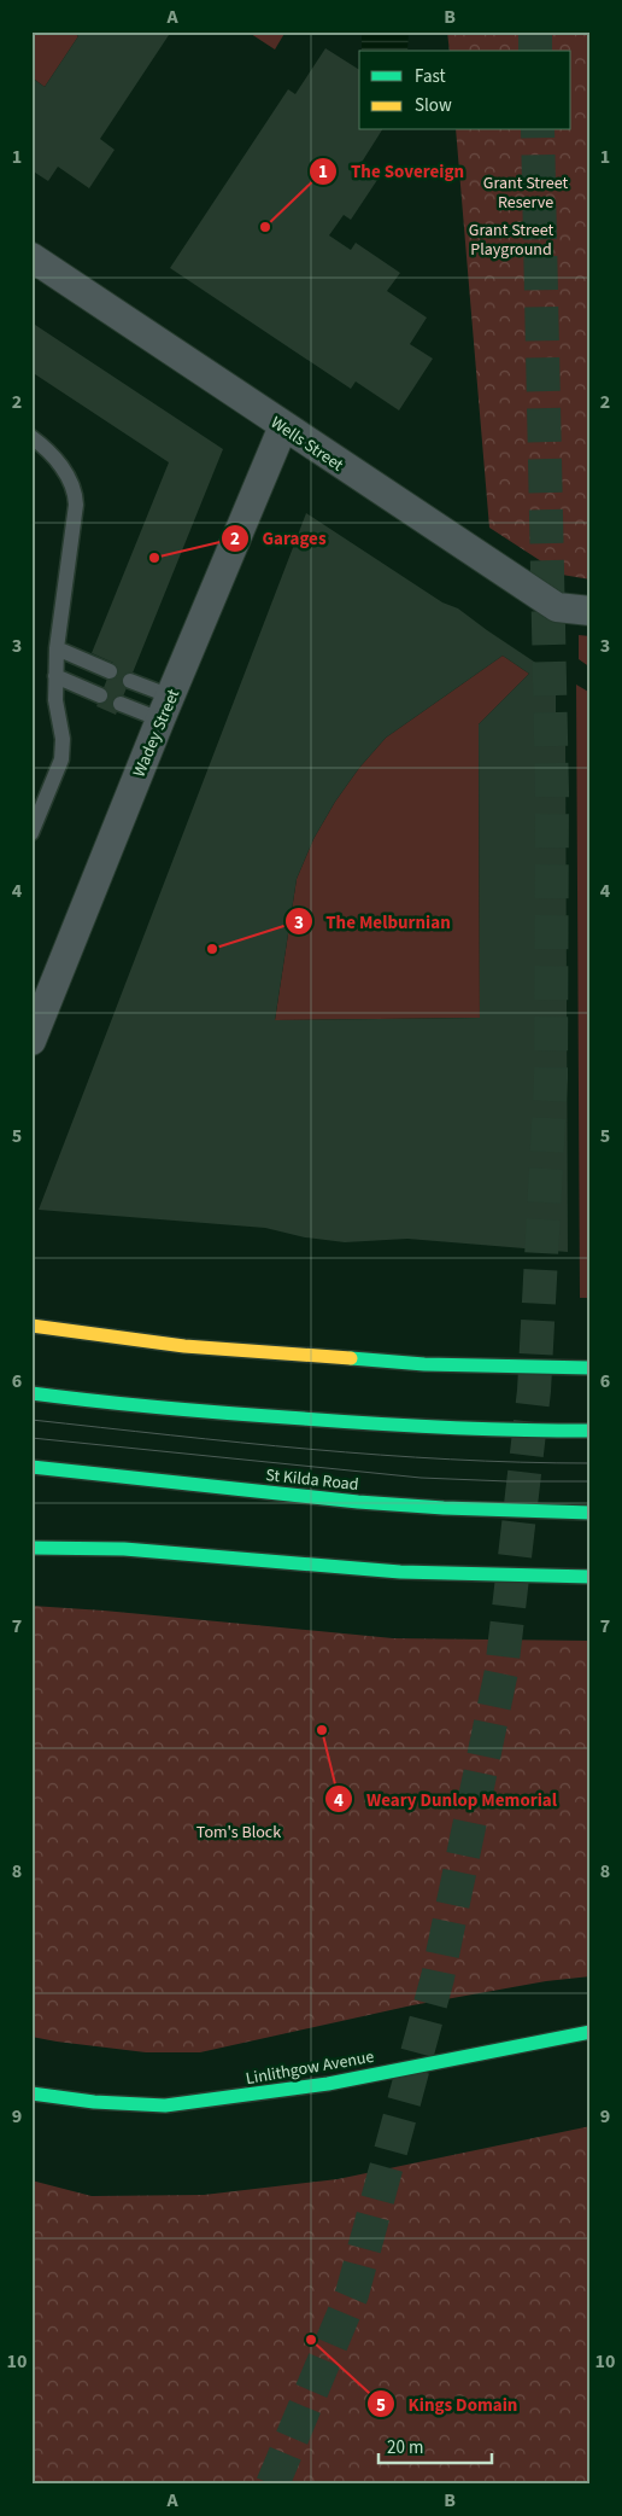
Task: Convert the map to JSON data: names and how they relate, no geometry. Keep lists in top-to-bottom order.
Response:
{
  "streets": {
    "main road": ["St Kilda Road", "Linlithgow Avenue"],
    "street": ["Wells Street", "Wadey Street"]
  },
  "crossings": [
    ["Wells Street", "Wadey Street"]
  ],
  "parks": ["Grant Street Reserve", "Grant Street Playground", "Tom's Block"],
  "places": [
    "The Sovereign",
    "Garages",
    "The Melburnian",
    "Weary Dunlop Memorial",
    "Kings Domain"
  ],
  "legend": ["Fast", "Slow"],
  "scale_bar": "20 m",
  "grid": {
    "columns": ["A", "B"],
    "rows": [
      "1",
      "2",
      "3",
      "4",
      "5",
      "6",
      "7",
      "8",
      "9",
      "10"
    ]
  }
}
